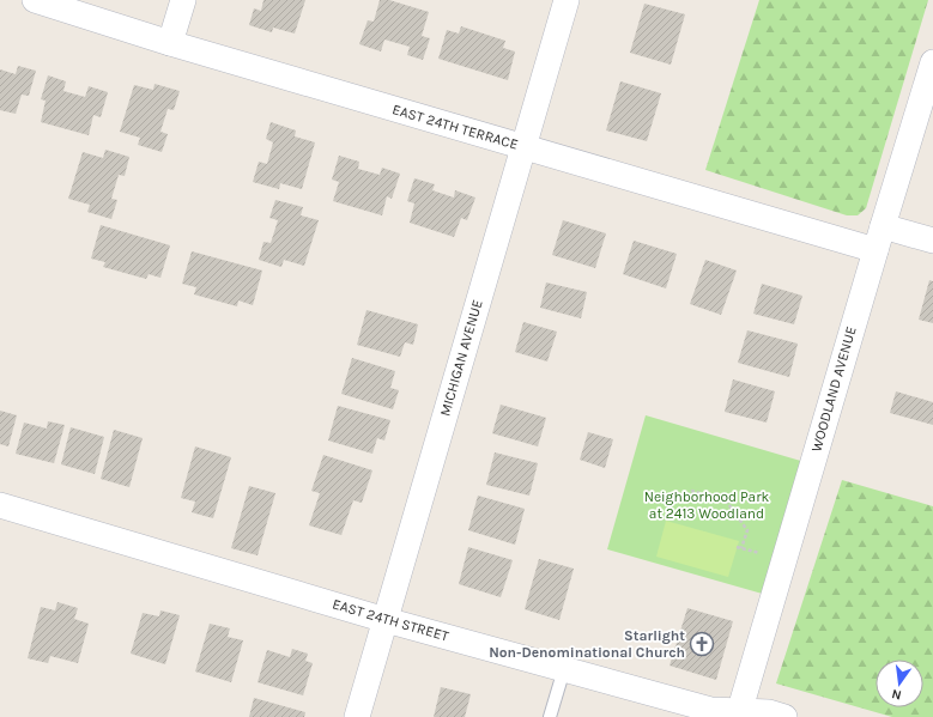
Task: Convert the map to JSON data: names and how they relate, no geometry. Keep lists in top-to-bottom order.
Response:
{
  "streets": {
    "street": [
      "EAST 24TH TERRACE",
      "MICHIGAN AVENUE",
      "WOODLAND AVENUE",
      "EAST 24TH STREET"
    ]
  },
  "crossings": [
    ["EAST 24TH TERRACE", "MICHIGAN AVENUE"],
    ["EAST 24TH TERRACE", "WOODLAND AVENUE"],
    ["MICHIGAN AVENUE", "EAST 24TH STREET"],
    ["WOODLAND AVENUE", "EAST 24TH STREET"]
  ],
  "parks": ["Neighborhood Park at 2413 Woodland"],
  "places": {
    "church": ["Starlight Non-Denominational Church"]
  },
  "north": "bottom"
}
